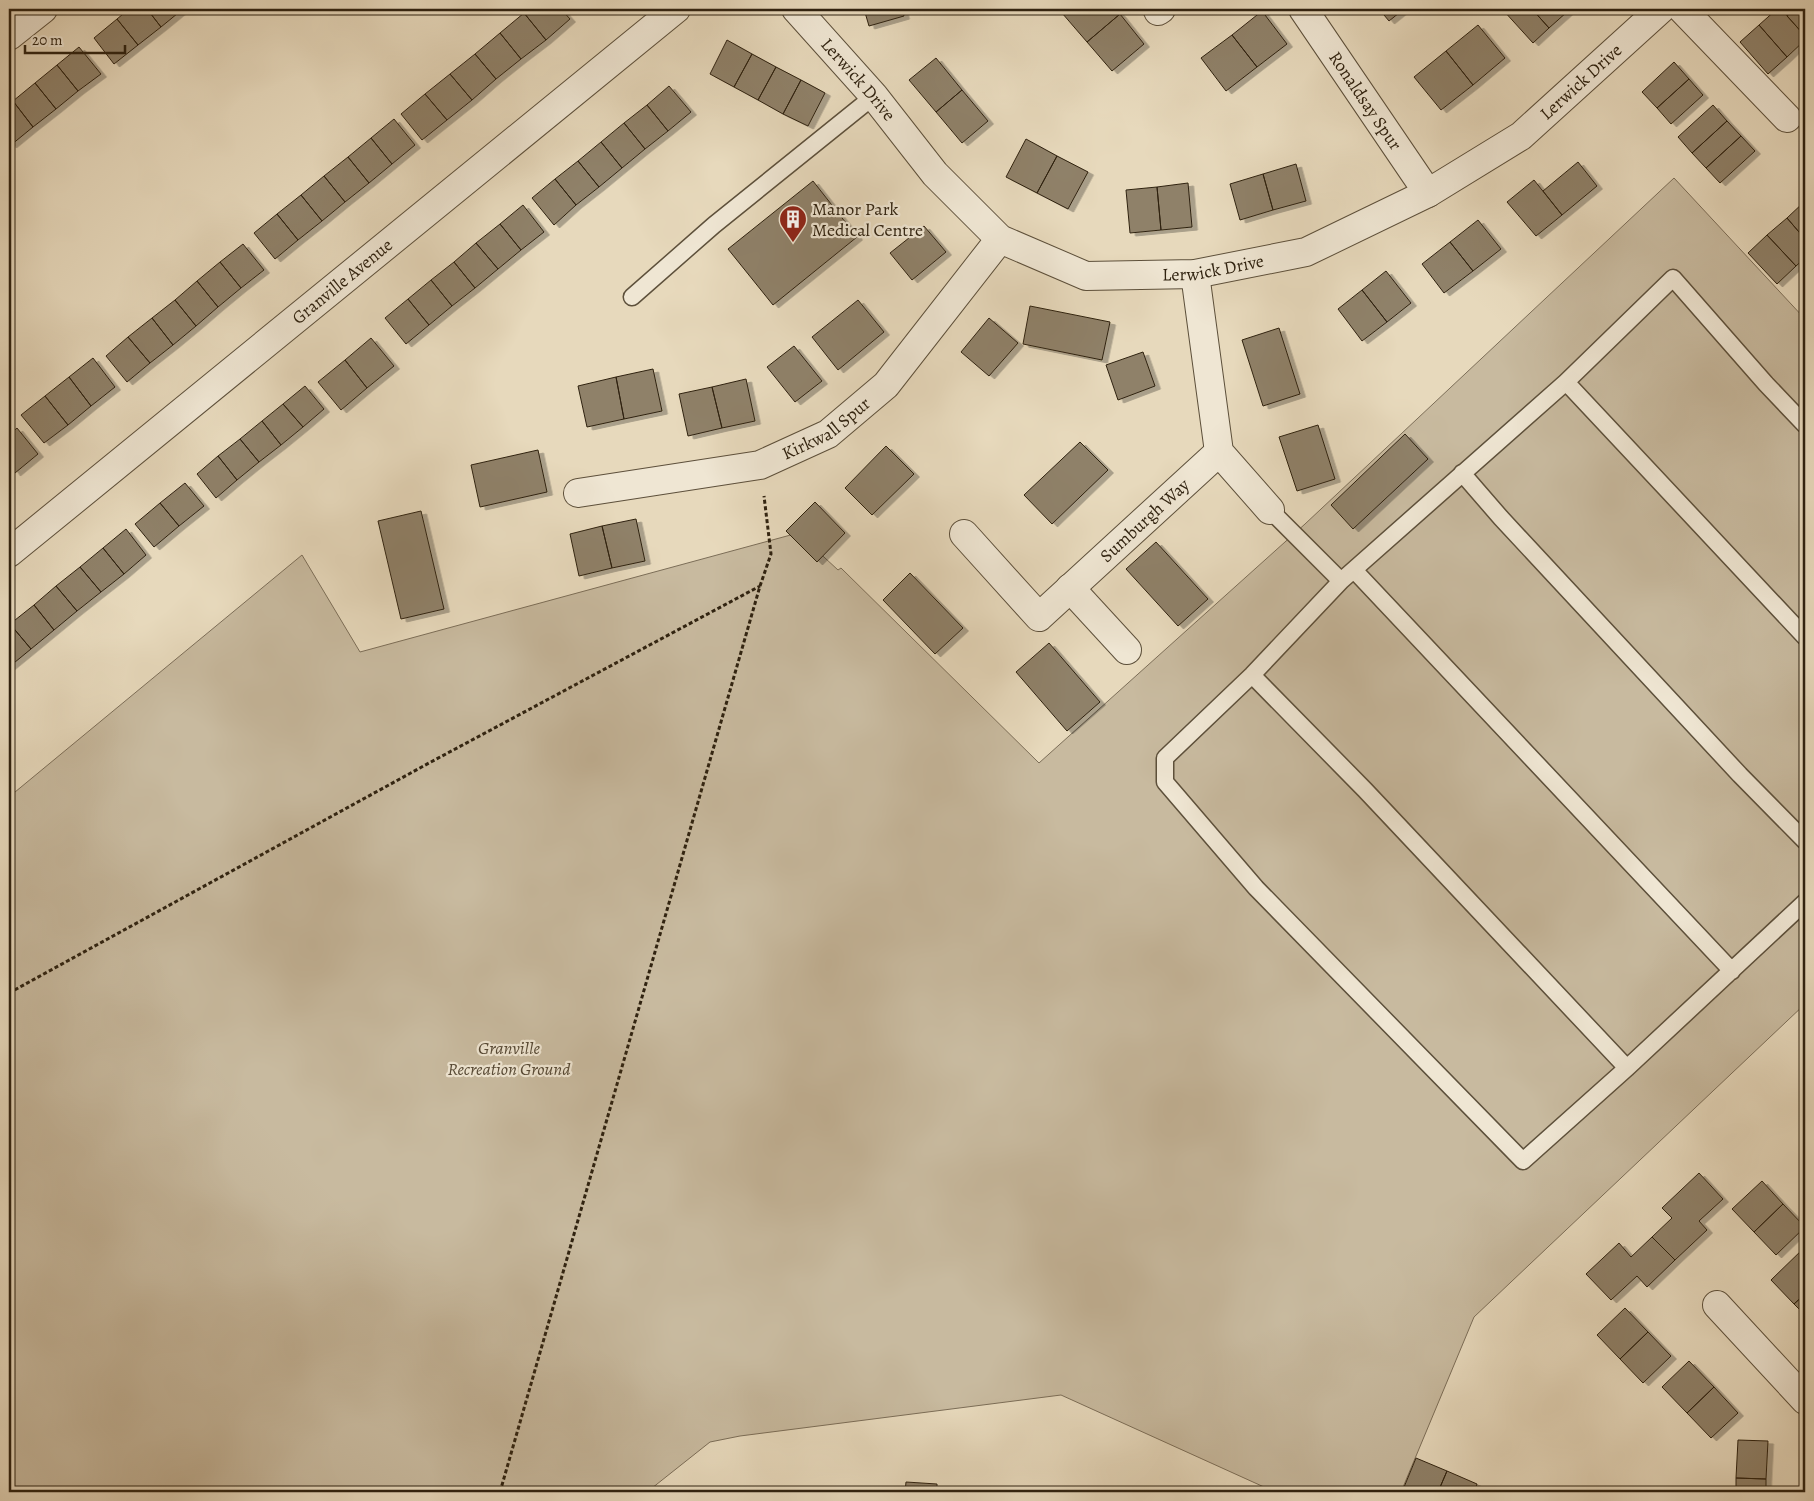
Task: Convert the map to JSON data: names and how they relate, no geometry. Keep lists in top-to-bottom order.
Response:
{
  "streets": {
    "street": [
      "Lerwick Drive",
      "Ronaldsay Spur",
      "Granville Avenue",
      "Kirkwall Spur",
      "Sumburgh Way"
    ]
  },
  "crossings": [
    ["Lerwick Drive", "Ronaldsay Spur"],
    ["Lerwick Drive", "Kirkwall Spur"]
  ],
  "parks": ["Granville Recreation Ground"],
  "places": {
    "building": ["Manor Park Medical Centre"]
  },
  "scale_bar": "20 m"
}
